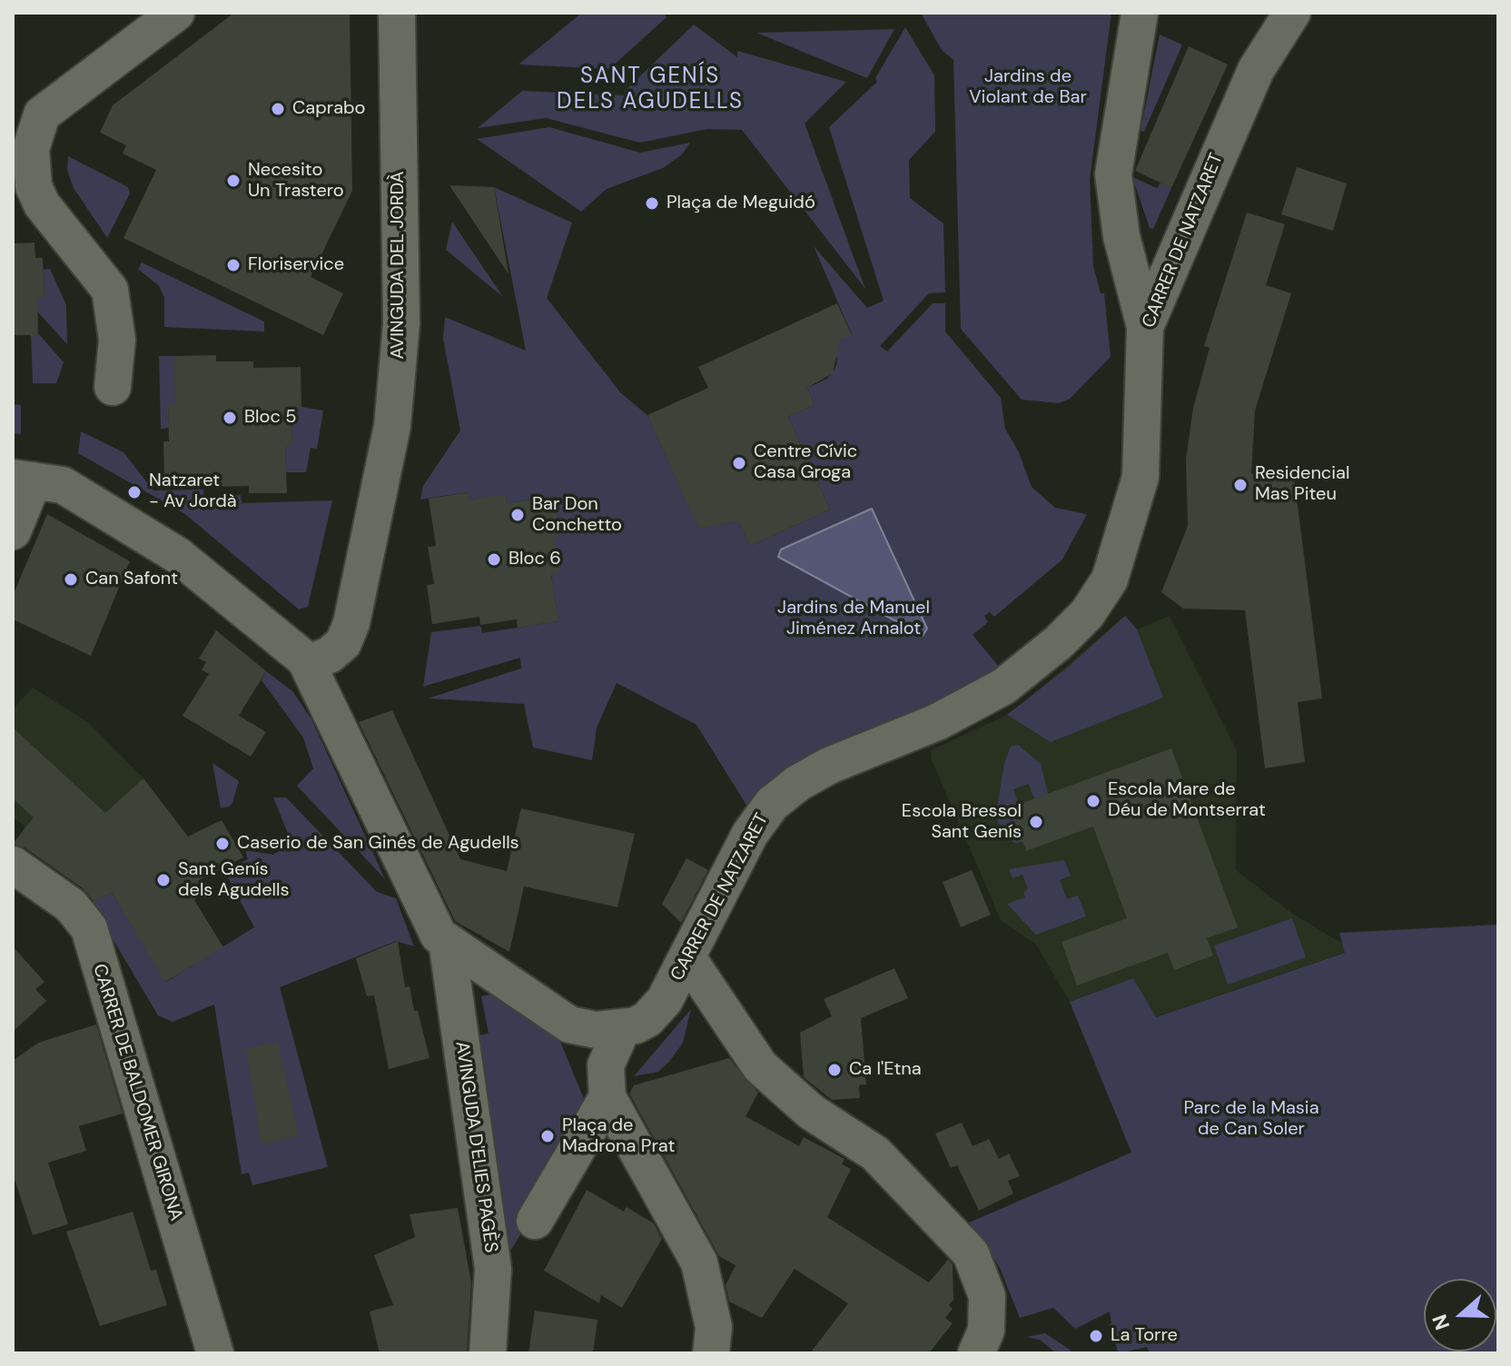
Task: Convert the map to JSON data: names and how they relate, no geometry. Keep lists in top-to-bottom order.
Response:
{
  "streets": {
    "street": [
      "CARRER DE NATZARET",
      "AVINGUDA DEL JORDÀ",
      "CARRER DE BALDOMER GIRONA",
      "AVINGUDA D'ELIES PAGÈS"
    ]
  },
  "crossings": [
    ["CARRER DE NATZARET", "AVINGUDA DEL JORDÀ"],
    ["CARRER DE NATZARET", "AVINGUDA D'ELIES PAGÈS"]
  ],
  "districts": ["SANT GENÍS DELS AGUDELLS"],
  "parks": ["Jardins de Violant de Bar", "Jardins de Manuel Jiménez Arnalot", "Parc de la Masia de Can Soler"],
  "places": [
    "Caprabo",
    "Necesito Un Trastero",
    "Plaça de Meguidó",
    "Floriservice",
    "Bloc 5",
    "Centre Cívic Casa Groga",
    "Residencial Mas Piteu",
    "Natzaret - Av Jordà",
    "Bar Don Conchetto",
    "Bloc 6",
    "Can Safont",
    "Escola Mare de Déu de Montserrat",
    "Escola Bressol Sant Genís",
    "Caserio de San Ginés de Agudells",
    "Sant Genís dels Agudells",
    "Ca l'Etna",
    "Plaça de Madrona Prat",
    "La Torre"
  ],
  "north": "left"
}
